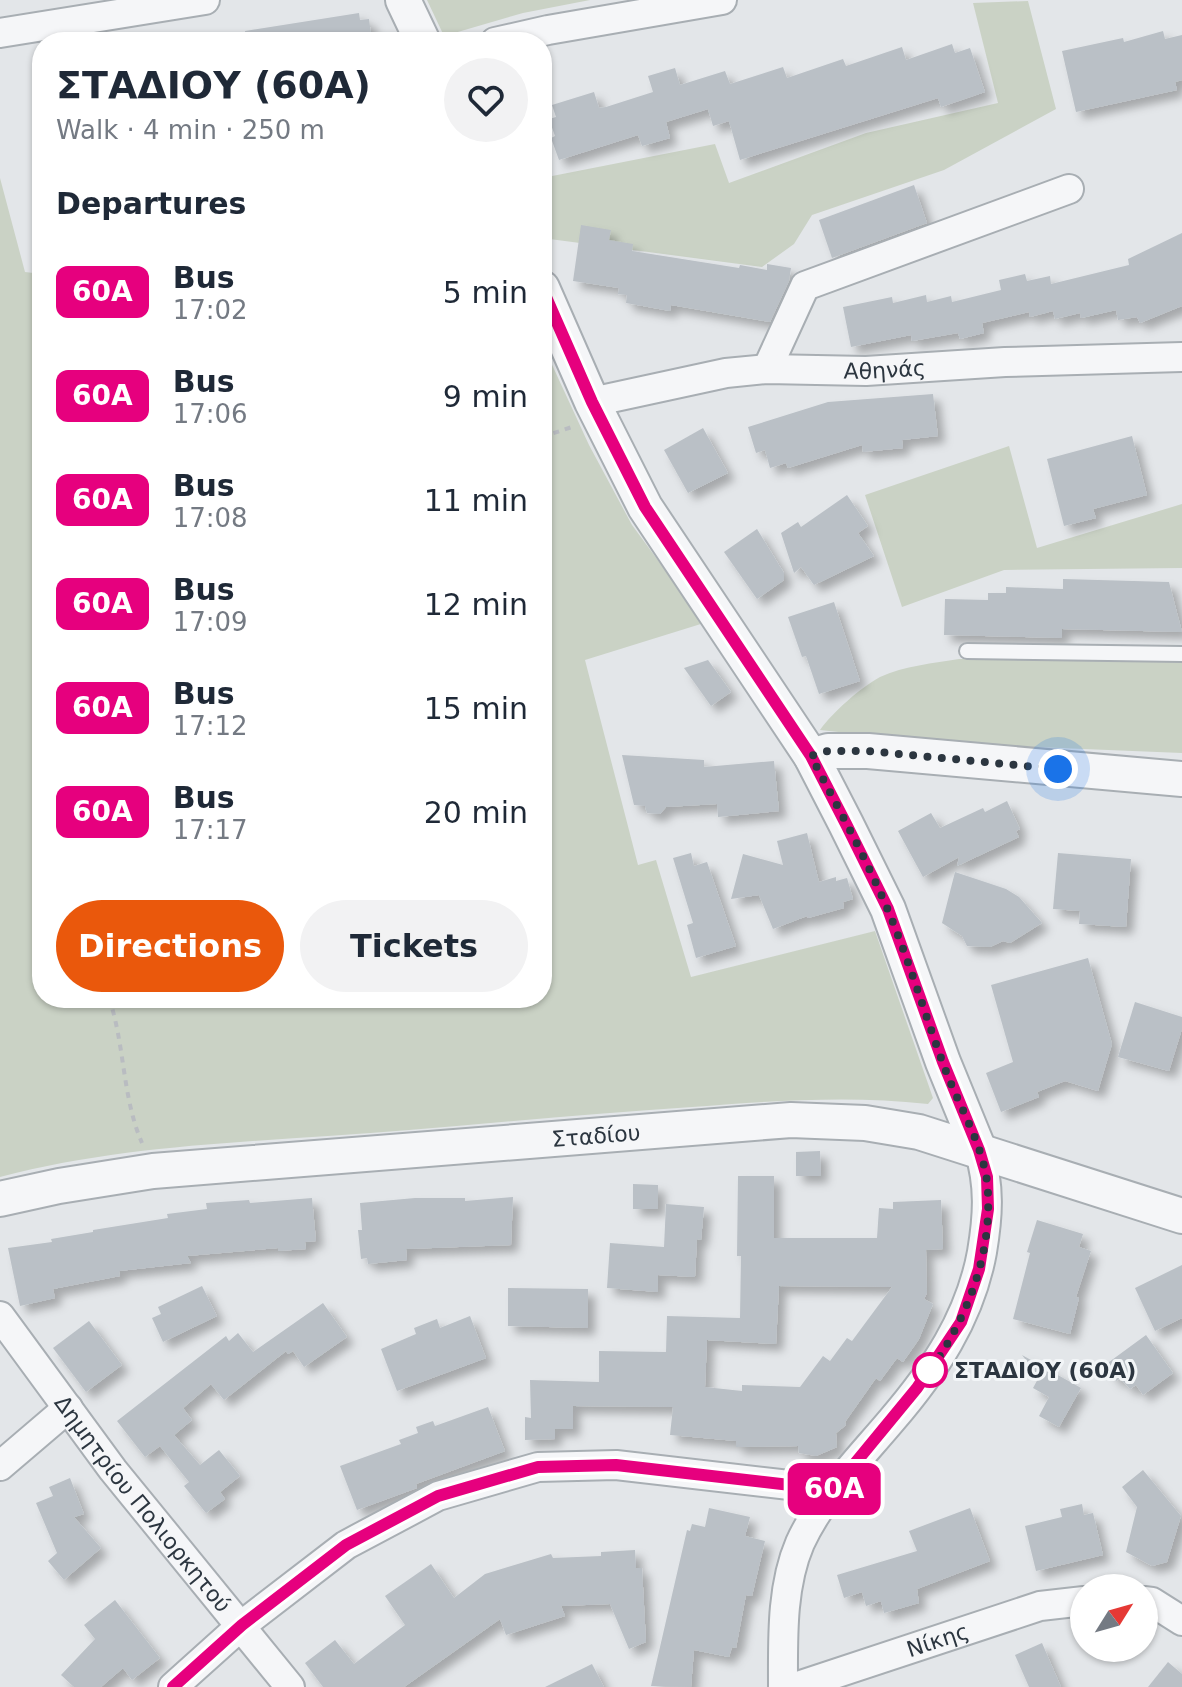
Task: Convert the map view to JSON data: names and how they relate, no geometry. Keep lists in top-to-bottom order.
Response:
{
  "streets": {
    "street": [
      "Αθηνάς",
      "Σταδίου",
      "Δημητρίου Πολιορκητού",
      "Νίκης"
    ]
  },
  "places": ["ΣΤΑΔΙΟΥ (60A)"],
  "lines": ["bus line 60Α"],
  "north": "top right",
  "page": {
    "on_map": "60Α",
    "heading": [
      ["ΣΤΑΔΙΟΥ (60A)", "Walk · 4 min · 250 m"],
      "Departures"
    ],
    "list": [
      {
        "mark": "60Α",
        "name": "Bus",
        "note": "17:02",
        "value": "5 min"
      },
      {
        "mark": "60Α",
        "name": "Bus",
        "note": "17:06",
        "value": "9 min"
      },
      {
        "mark": "60Α",
        "name": "Bus",
        "note": "17:08",
        "value": "11 min"
      },
      {
        "mark": "60Α",
        "name": "Bus",
        "note": "17:09",
        "value": "12 min"
      },
      {
        "mark": "60Α",
        "name": "Bus",
        "note": "17:12",
        "value": "15 min"
      },
      {
        "mark": "60Α",
        "name": "Bus",
        "note": "17:17",
        "value": "20 min"
      }
    ],
    "buttons": ["Directions", "Tickets"]
  }
}
